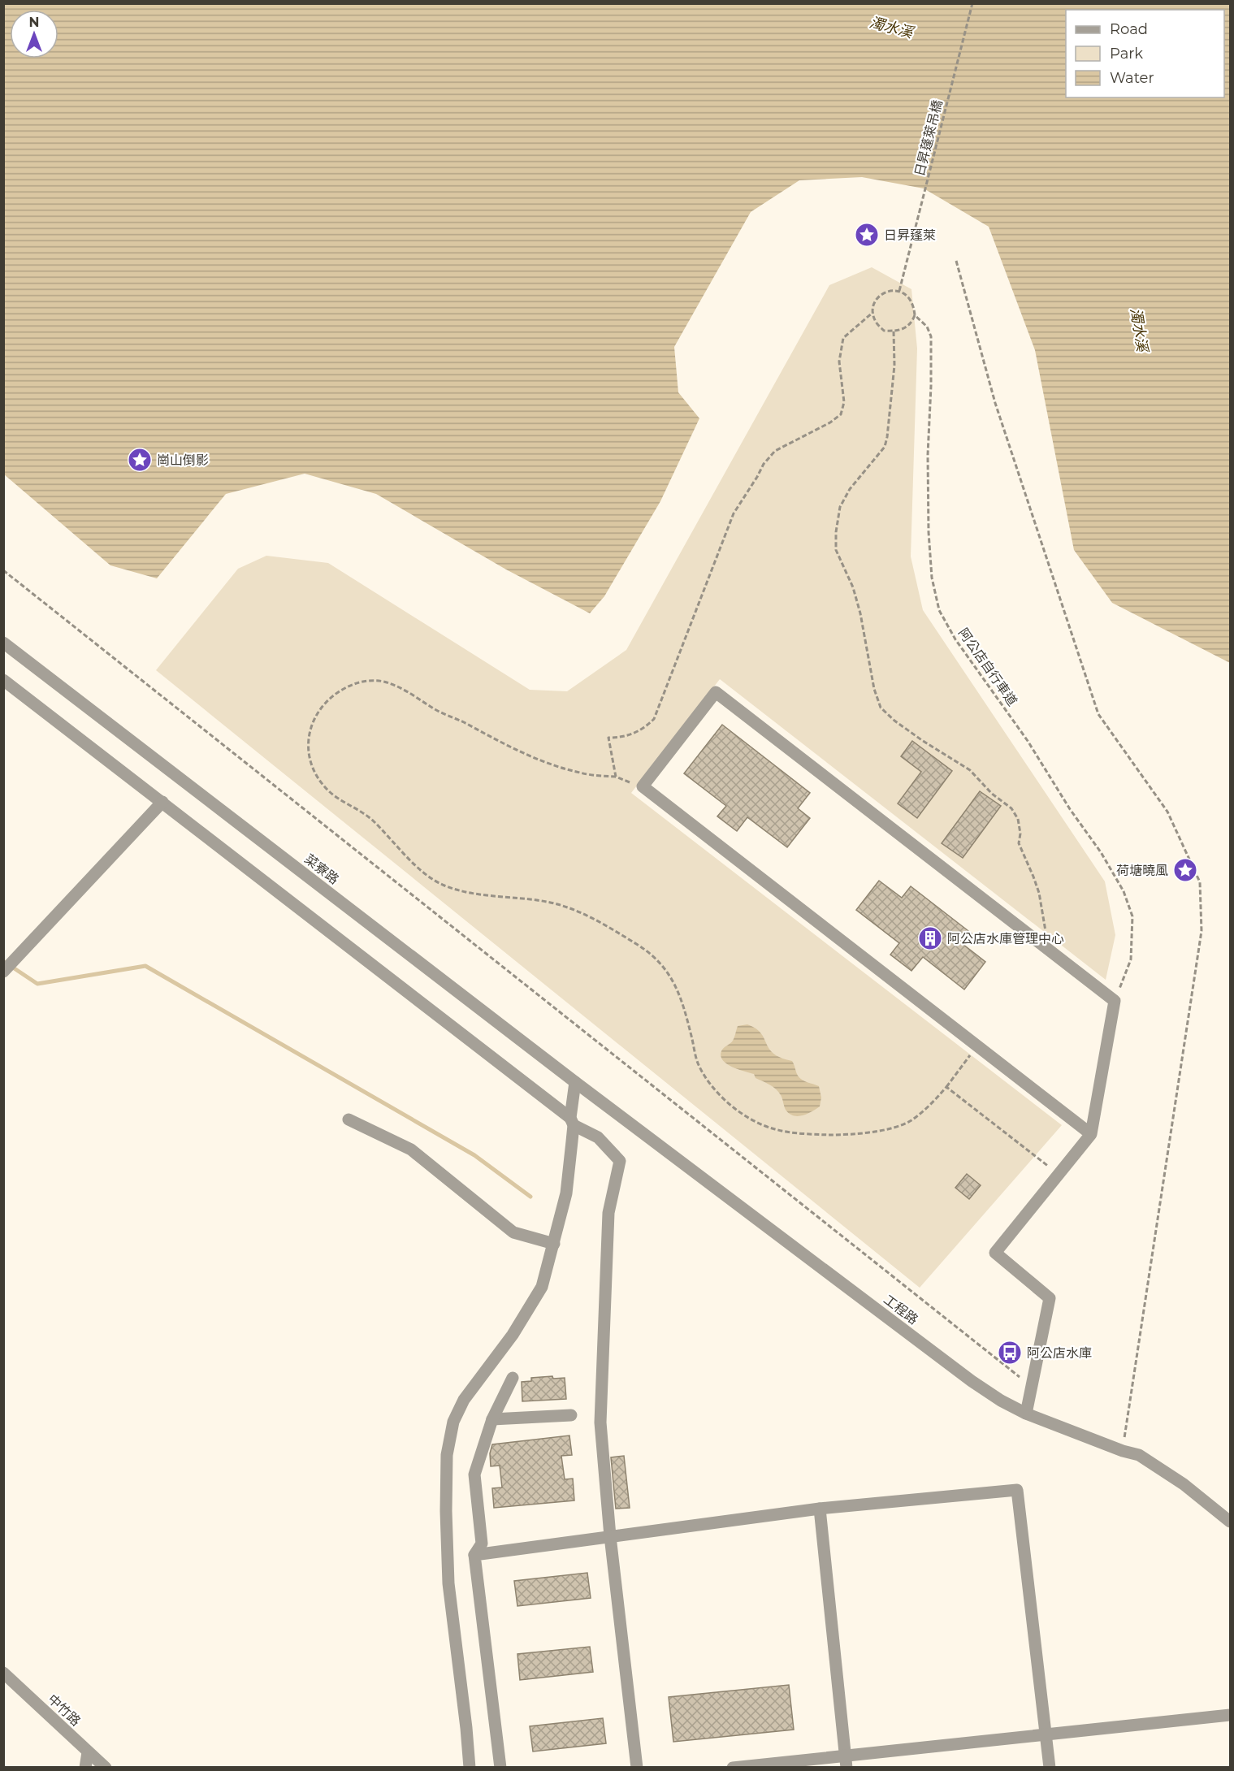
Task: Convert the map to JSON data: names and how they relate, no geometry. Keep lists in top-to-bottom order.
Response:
{
  "streets": {
    "street": ["菜寮路", "工程路", "中竹路"],
    "path": ["日昇蓬萊吊橋", "阿公店自行車道"]
  },
  "crossings": [
    ["日昇蓬萊吊橋", "阿公店自行車道"],
    ["菜寮路", "工程路"]
  ],
  "water": ["濁水溪"],
  "places": {
    "place": ["日昇蓬萊", "崗山倒影", "荷塘曉風"],
    "building": ["阿公店水庫管理中心"],
    "bus stop": ["阿公店水庫"]
  },
  "legend": ["Road", "Park", "Water"],
  "north": "top"
}
